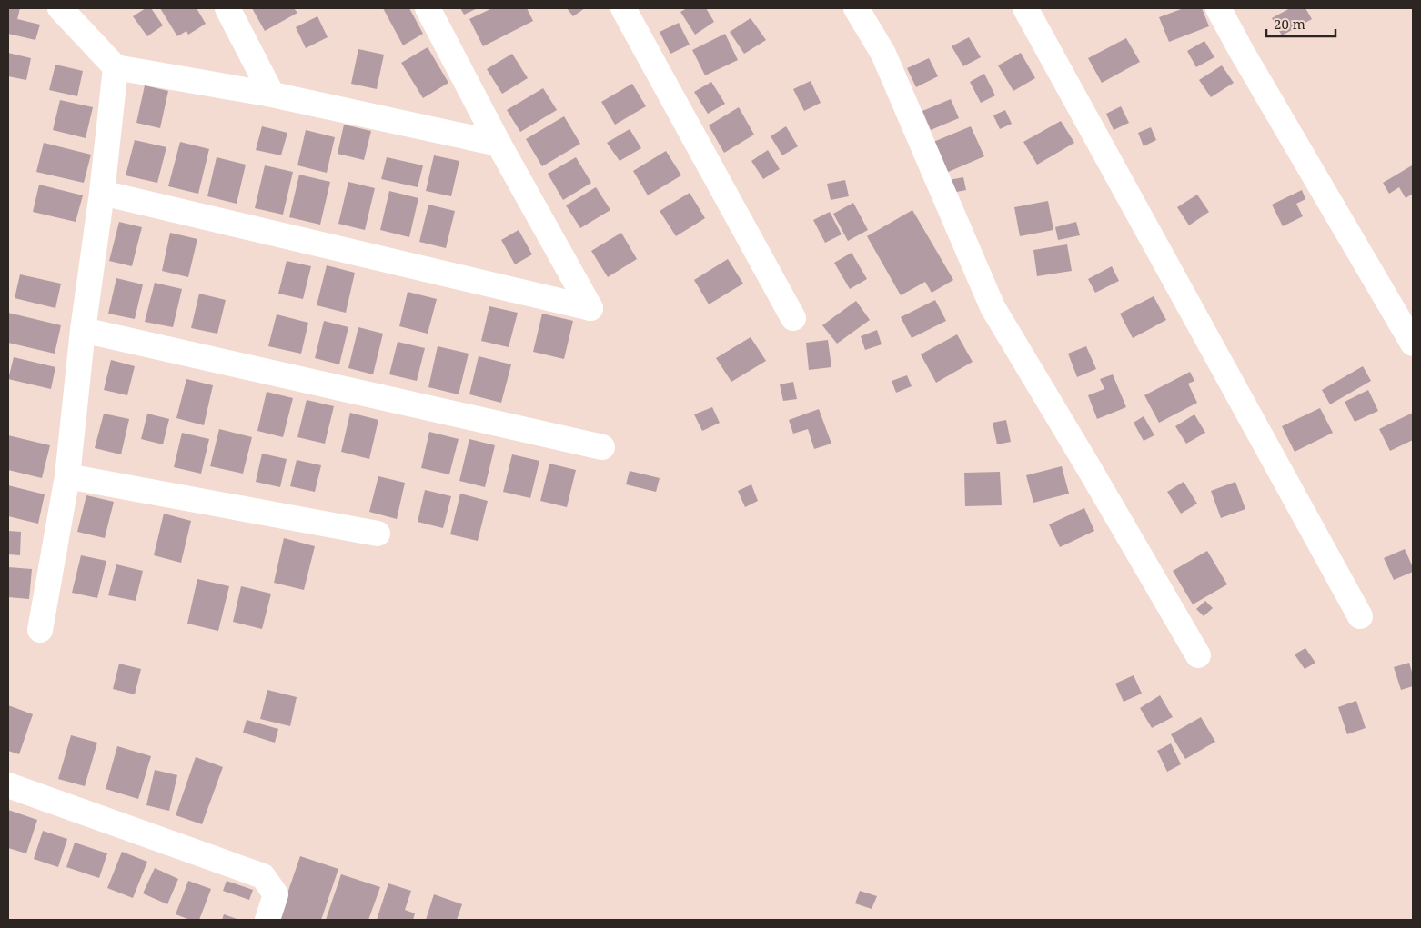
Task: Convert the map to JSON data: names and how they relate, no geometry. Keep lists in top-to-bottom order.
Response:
{
  "scale_bar": "20 m"
}
